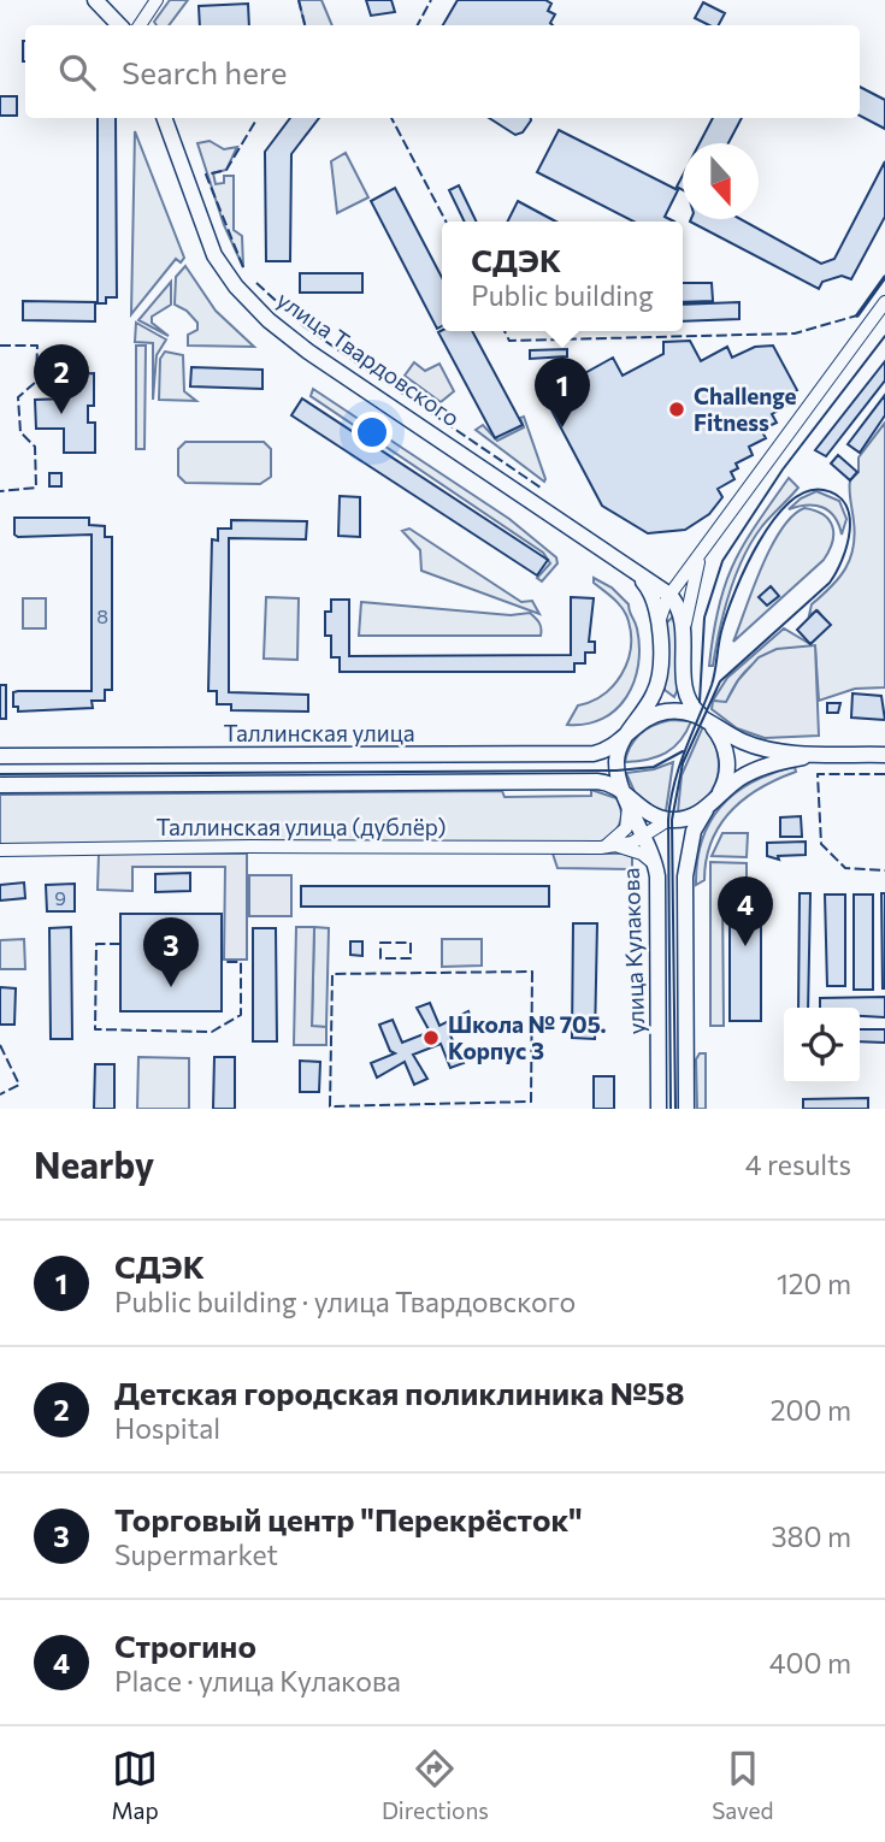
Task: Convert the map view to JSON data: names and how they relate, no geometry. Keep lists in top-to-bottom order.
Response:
{
  "streets": {
    "main road": ["улица Твардовского", "Таллинская улица", "улица Кулакова"],
    "street": ["Таллинская улица (дублёр)"]
  },
  "crossings": [
    ["улица Твардовского", "Таллинская улица"],
    ["улица Твардовского", "Таллинская улица (дублёр)"],
    ["улица Твардовского", "улица Кулакова"],
    ["Таллинская улица", "Таллинская улица (дублёр)"],
    ["Таллинская улица", "улица Кулакова"],
    ["Таллинская улица (дублёр)", "улица Кулакова"]
  ],
  "places": ["Challenge Fitness", "Школа № 705. Корпус 3"],
  "house_numbers": ["8", "9"],
  "north": "bottom",
  "page": {
    "search": "Search here",
    "popup": ["СДЭК", "Public building"],
    "pins": [
      "2",
      "1",
      "4",
      "3"
    ],
    "heading": ["Nearby", "4 results"],
    "list": [
      {
        "mark": "1",
        "name": "СДЭК",
        "note": "Public building · улица Твардовского",
        "value": "120 m"
      },
      {
        "mark": "2",
        "name": "Детская городская поликлиника №58",
        "note": "Hospital",
        "value": "200 m"
      },
      {
        "mark": "3",
        "name": "Торговый центр \"Перекрёсток\"",
        "note": "Supermarket",
        "value": "380 m"
      },
      {
        "mark": "4",
        "name": "Строгино",
        "note": "Place · улица Кулакова",
        "value": "400 m"
      }
    ],
    "nav": ["Map", "Directions", "Saved"]
  }
}
